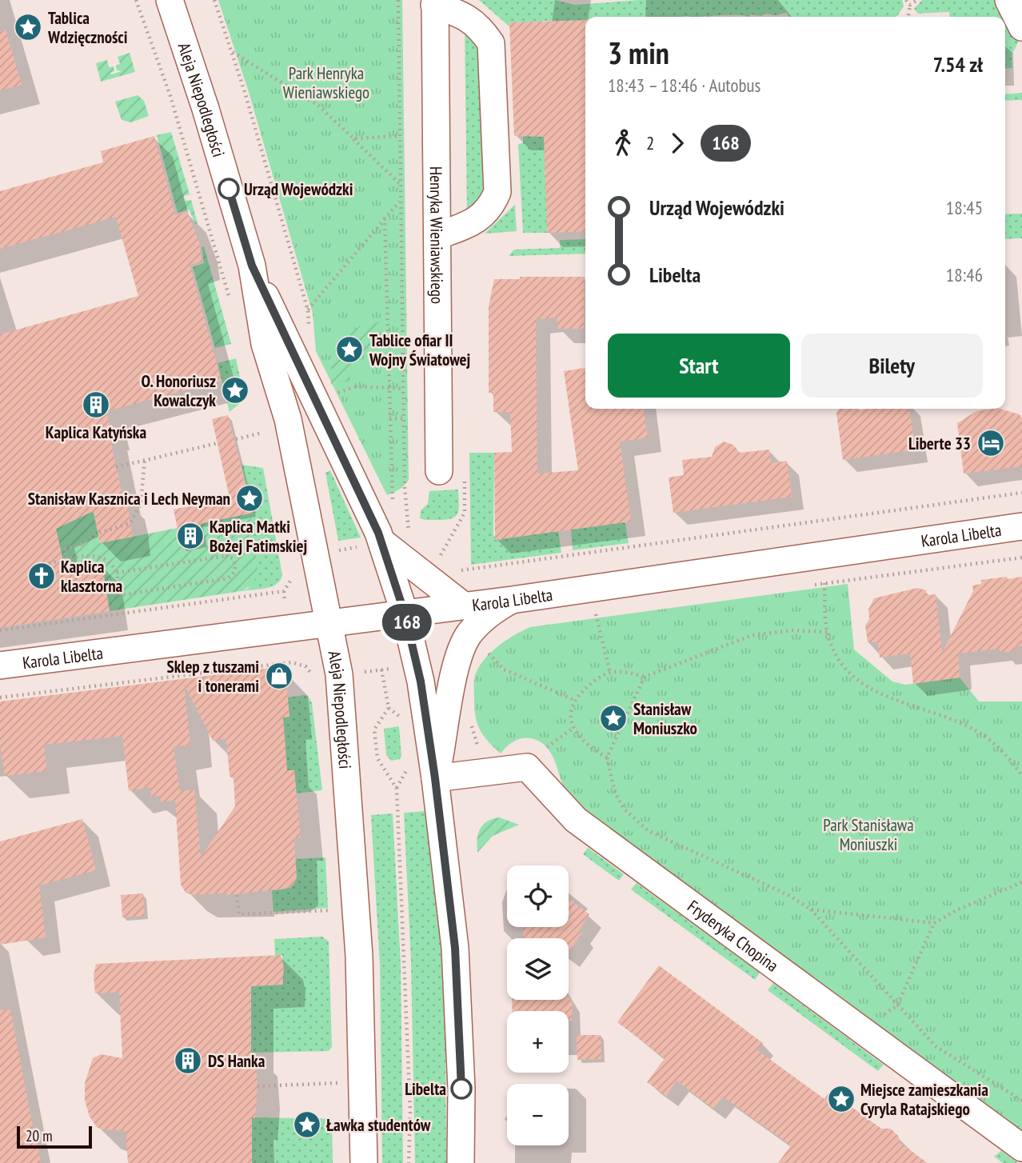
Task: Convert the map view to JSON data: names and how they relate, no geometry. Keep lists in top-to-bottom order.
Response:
{
  "streets": {
    "street": [
      "Aleja Niepodległości",
      "Henryka Wieniawskiego",
      "Karola Libelta",
      "Fryderyka Chopina"
    ]
  },
  "crossings": [
    ["Aleja Niepodległości", "Karola Libelta"],
    ["Aleja Niepodległości", "Fryderyka Chopina"]
  ],
  "parks": ["Park Henryka Wieniawskiego", "Park Stanisława Moniuszki"],
  "places": {
    "place": [
      "Tablica Wdzięczności",
      "Tablice ofiar II Wojny Światowej",
      "O. Honoriusz Kowalczyk",
      "Stanisław Kasznica i Lech Neyman",
      "Stanisław Moniuszko",
      "Miejsce zamieszkania Cyryla Ratajskiego",
      "Ławka studentów"
    ],
    "other": ["Urząd Wojewódzki", "Libelta"],
    "building": ["Kaplica Katyńska", "Kaplica Matki Bożej Fatimskiej", "DS Hanka"],
    "hotel": ["Liberte 33"],
    "church": ["Kaplica klasztorna"],
    "shop": ["Sklep z tuszami i tonerami"]
  },
  "lines": ["bus line 168"],
  "scale_bar": "20 m",
  "page": {
    "on_map": "168",
    "heading": ["3 min", "18:43 – 18:46 · Autobus", "7.54 zł"],
    "legs": ["2", "168"],
    "list": [
      {
        "name": "Urząd Wojewódzki",
        "value": "18:45"
      },
      {
        "name": "Libelta",
        "value": "18:46"
      }
    ],
    "buttons": ["Start", "Bilety"],
    "map_buttons": ["+", "−"],
    "scale": "20 m"
  }
}
